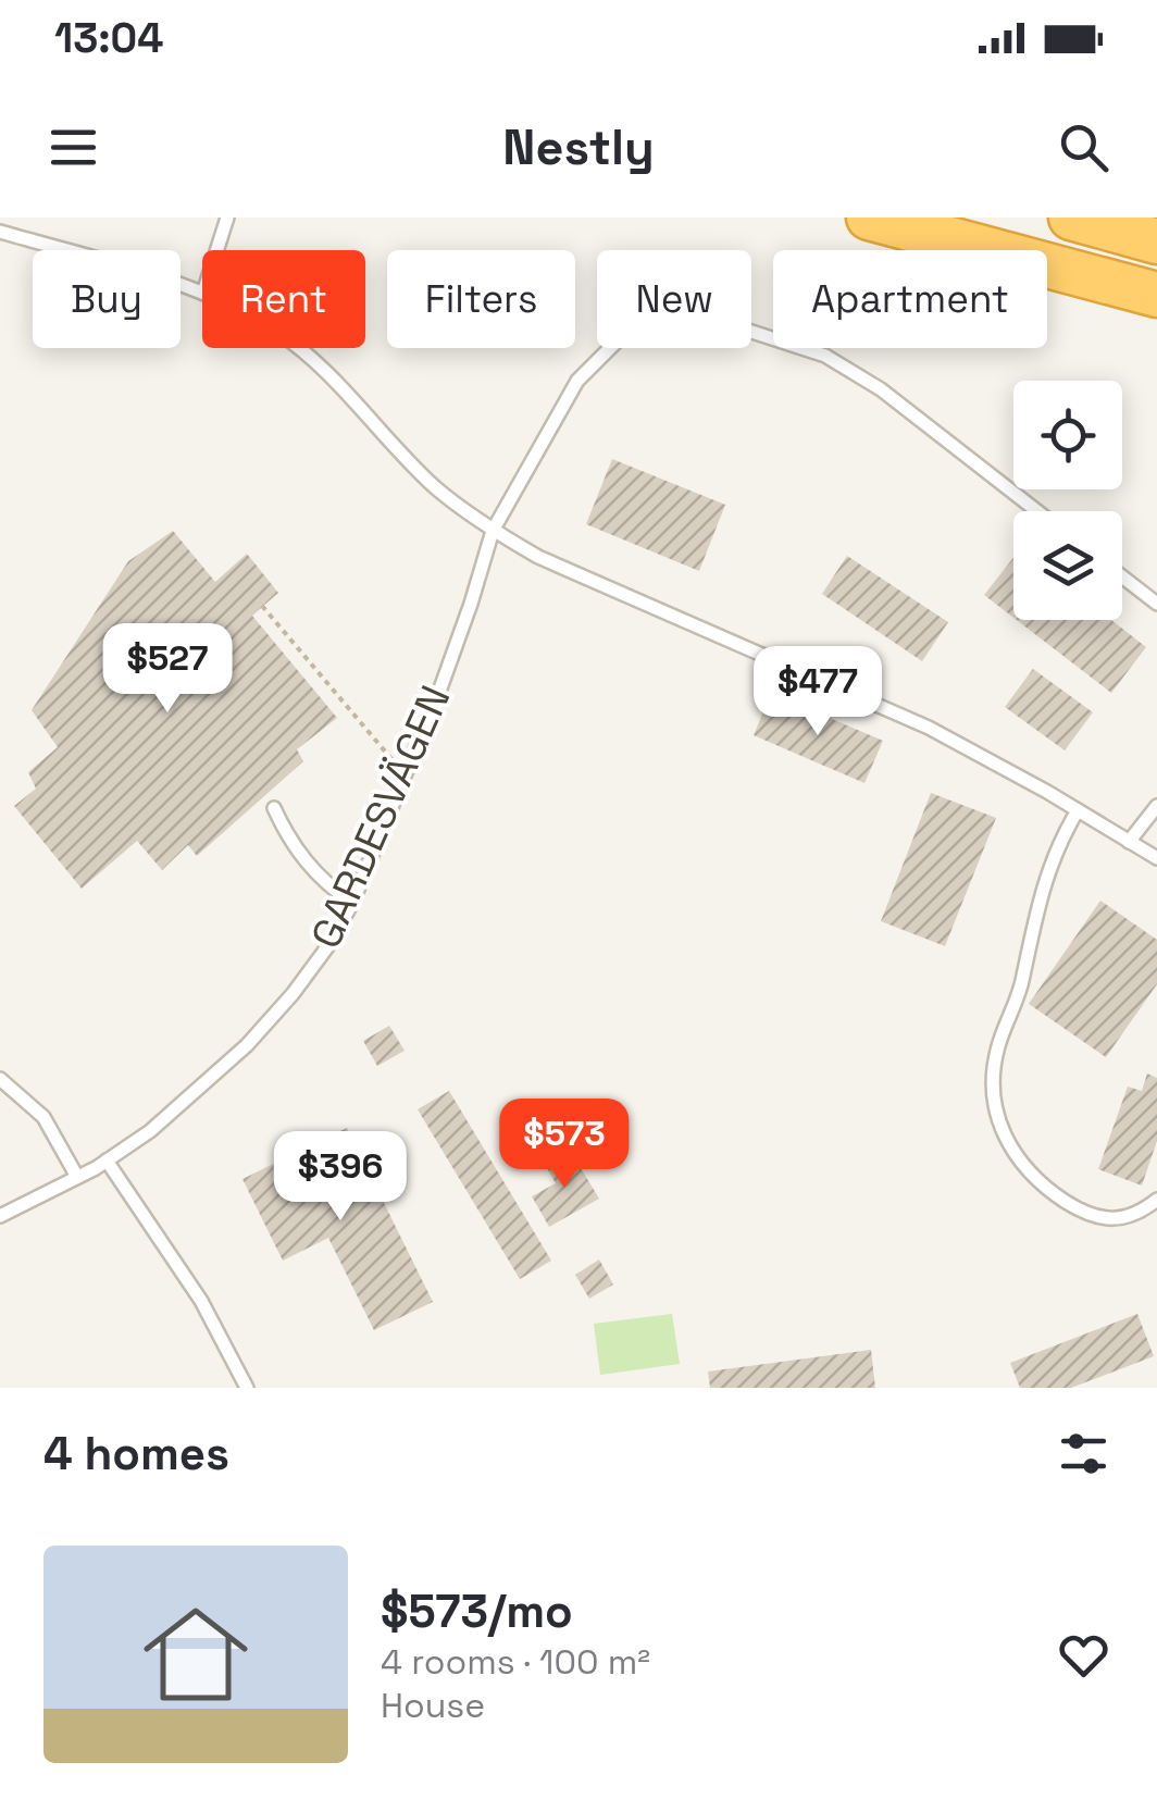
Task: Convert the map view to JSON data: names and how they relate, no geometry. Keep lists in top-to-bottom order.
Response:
{
  "streets": {
    "lane": ["GARDESVÄGEN"]
  },
  "page": {
    "status": "13:04",
    "header": "Nestly",
    "chip": [
      "Buy",
      "Rent",
      "Filters",
      "New",
      "Apartment"
    ],
    "price": [
      "$527",
      "$477",
      "$573",
      "$396"
    ],
    "heading": "4 homes",
    "list": [
      {
        "name": "$573/mo",
        "note": "4 rooms · 100 m² · House"
      }
    ]
  }
}
